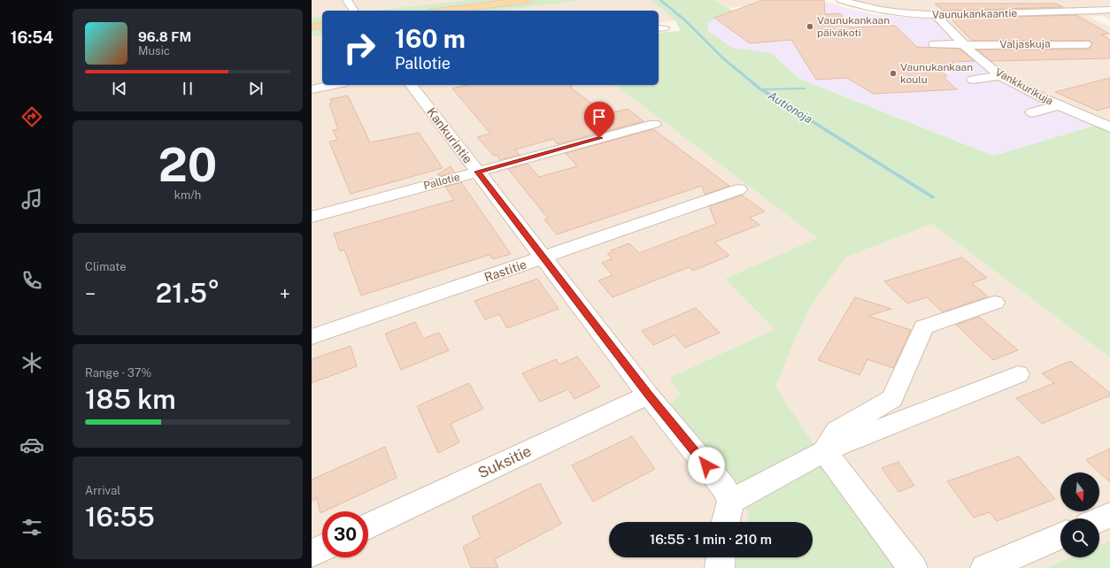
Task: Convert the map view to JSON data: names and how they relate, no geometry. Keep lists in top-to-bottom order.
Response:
{
  "streets": {
    "street": [
      "Vaunukankaantie",
      "Valjaskuja",
      "Vankkurikuja",
      "Kankurintie",
      "Pallotie",
      "Rastitie",
      "Suksitie"
    ]
  },
  "crossings": [
    ["Vaunukankaantie", "Vankkurikuja"],
    ["Valjaskuja", "Vankkurikuja"],
    ["Kankurintie", "Pallotie"],
    ["Kankurintie", "Rastitie"],
    ["Kankurintie", "Suksitie"]
  ],
  "water": ["Autionoja"],
  "places": ["Vaunukankaan päiväkoti", "Vaunukankaan koulu"],
  "north": "bottom",
  "page": {
    "tabs": "16:54",
    "turn": ["160 m", "Pallotie"],
    "song": ["96.8 FM", "Music"],
    "tile": [
      ["20", "km/h"],
      "Climate",
      ["Range · 37%", "185 km"],
      ["Arrival", "16:55"]
    ],
    "heat": ["−", "21.5°", "+"],
    "limit": "30",
    "trip": "16:55 · 1 min · 210 m"
  }
}
